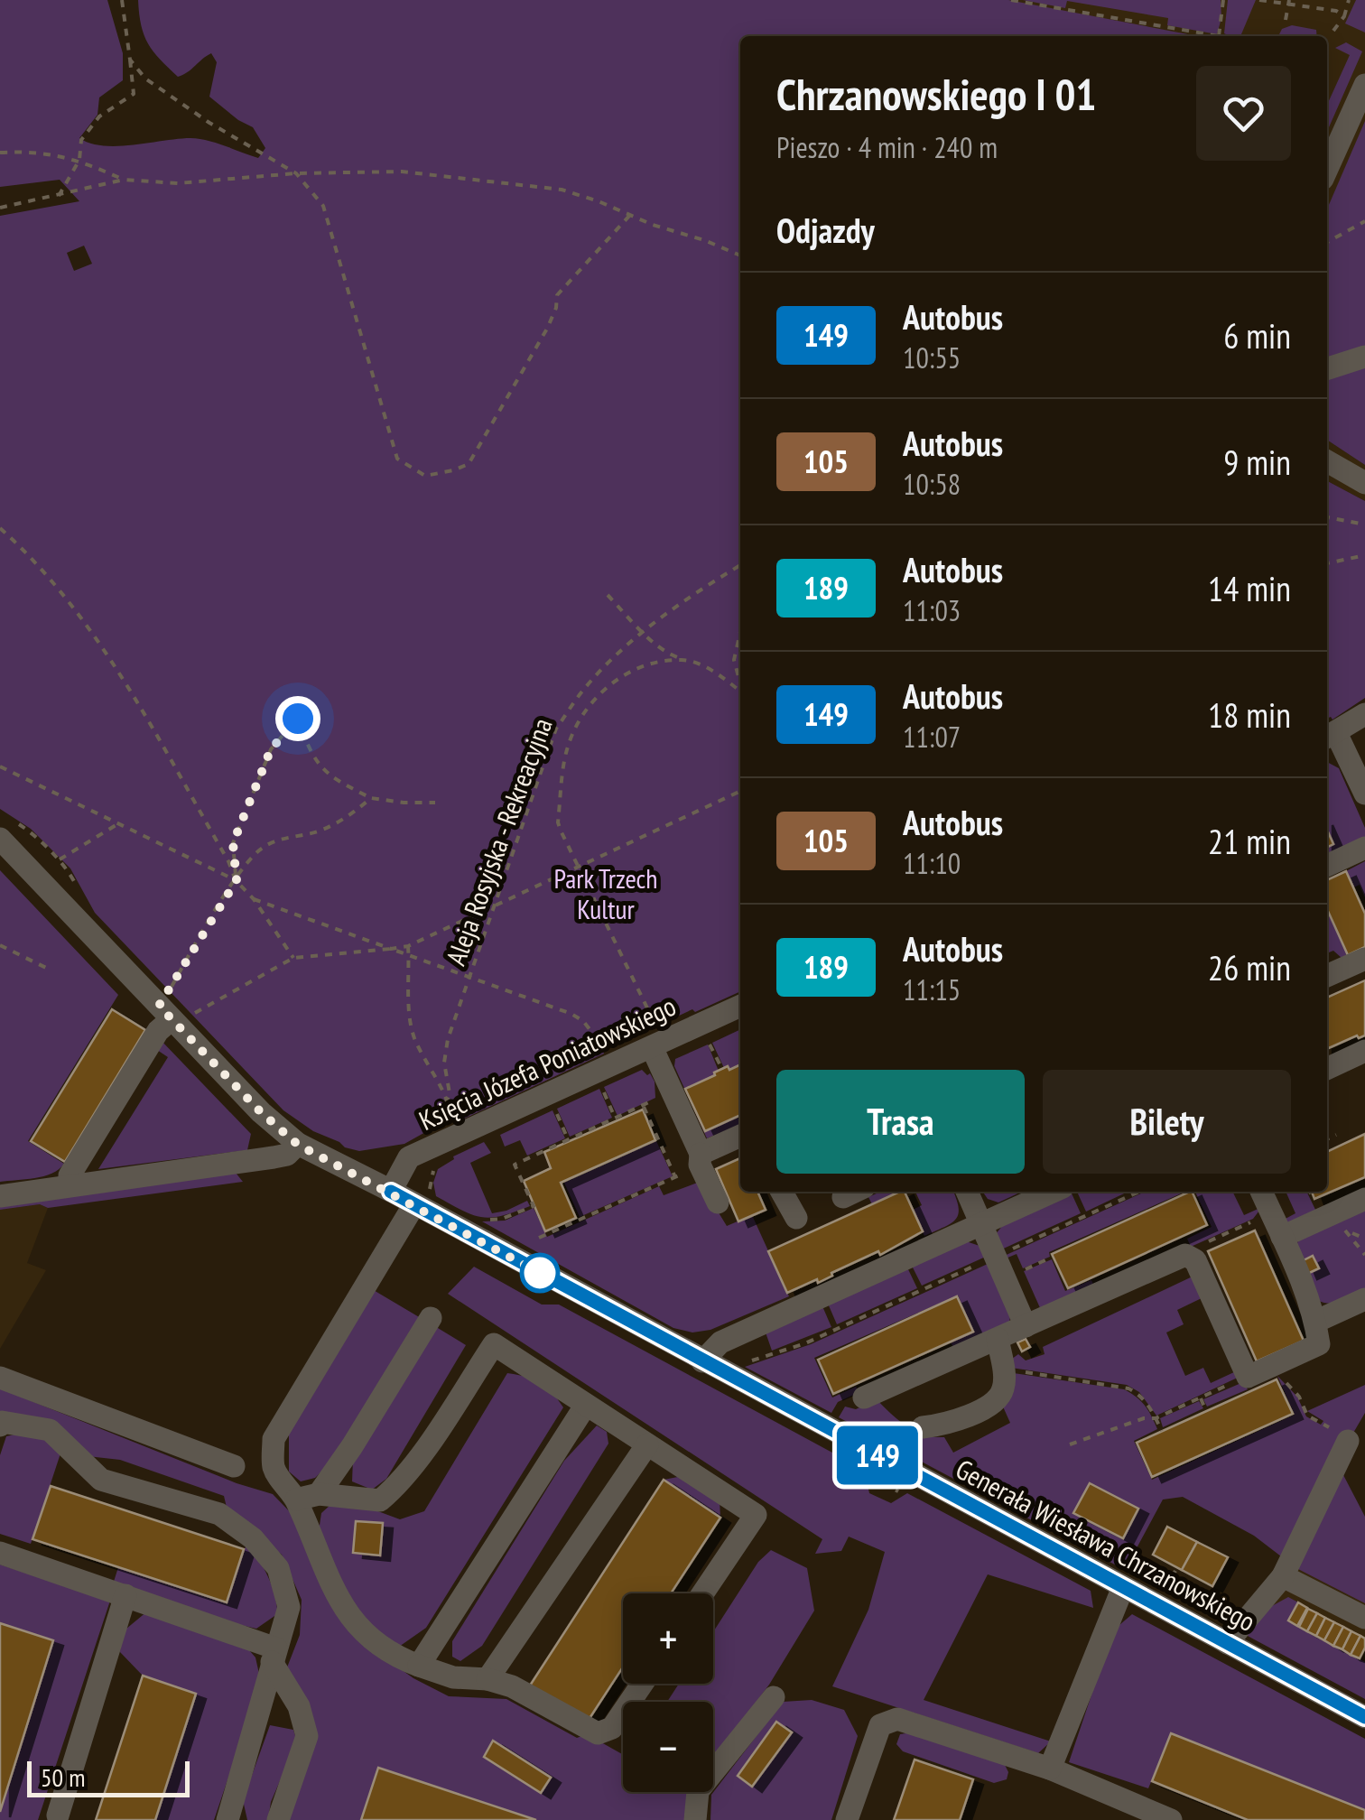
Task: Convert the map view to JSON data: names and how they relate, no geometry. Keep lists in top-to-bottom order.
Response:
{
  "streets": {
    "street": ["Księcia Józefa Poniatowskiego", "Generała Wiesława Chrzanowskiego"],
    "path": ["Aleja Rosyjska - Rekreacyjna"]
  },
  "crossings": [
    ["Aleja Rosyjska - Rekreacyjna", "Księcia Józefa Poniatowskiego"],
    ["Księcia Józefa Poniatowskiego", "Generała Wiesława Chrzanowskiego"]
  ],
  "parks": ["Park Trzech Kultur"],
  "lines": ["bus line 149"],
  "scale_bar": "50 m",
  "page": {
    "on_map": "149",
    "heading": [
      ["Chrzanowskiego I 01", "Pieszo · 4 min · 240 m"],
      "Odjazdy"
    ],
    "list": [
      {
        "mark": "149",
        "name": "Autobus",
        "note": "10:55",
        "value": "6 min"
      },
      {
        "mark": "105",
        "name": "Autobus",
        "note": "10:58",
        "value": "9 min"
      },
      {
        "mark": "189",
        "name": "Autobus",
        "note": "11:03",
        "value": "14 min"
      },
      {
        "mark": "149",
        "name": "Autobus",
        "note": "11:07",
        "value": "18 min"
      },
      {
        "mark": "105",
        "name": "Autobus",
        "note": "11:10",
        "value": "21 min"
      },
      {
        "mark": "189",
        "name": "Autobus",
        "note": "11:15",
        "value": "26 min"
      }
    ],
    "buttons": ["Trasa", "Bilety"],
    "map_buttons": ["+", "−"],
    "scale": "50 m"
  }
}
